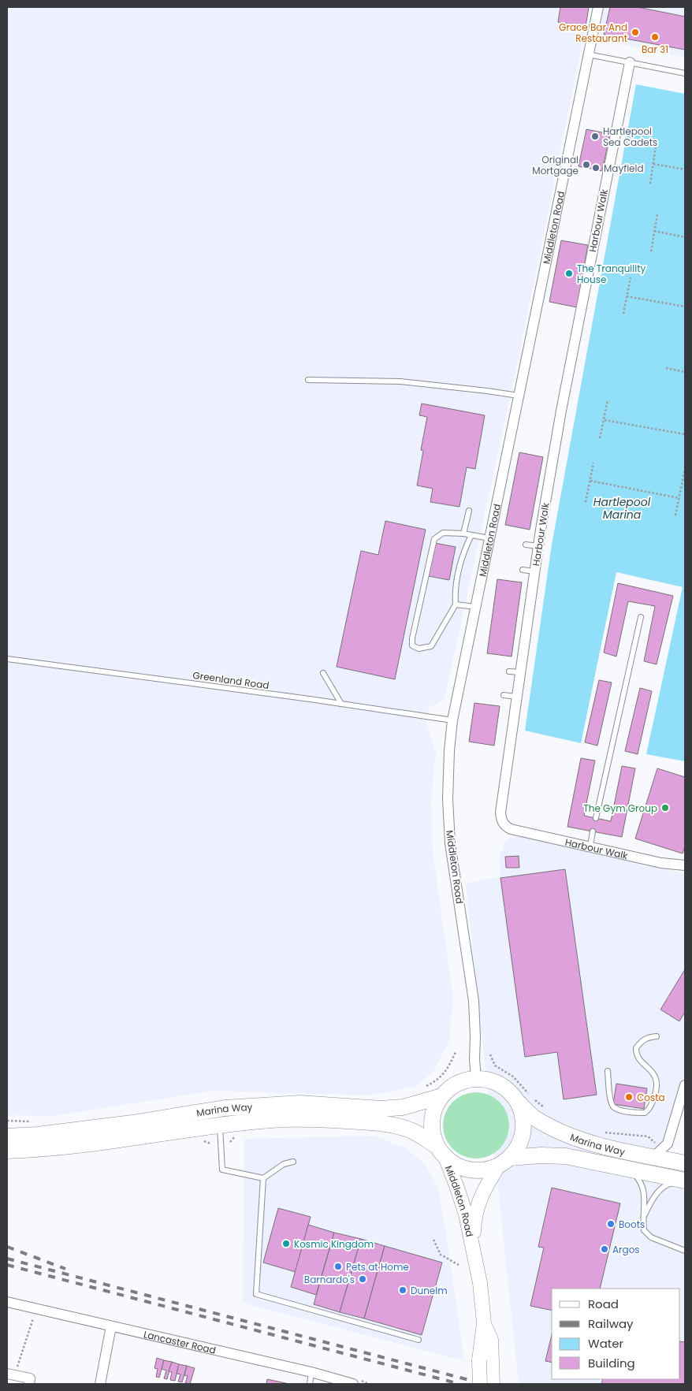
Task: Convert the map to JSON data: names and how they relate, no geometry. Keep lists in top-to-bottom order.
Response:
{
  "streets": {
    "highway": ["Marina Way"],
    "main road": ["Middleton Road"],
    "street": ["Harbour Walk", "Lancaster Road"],
    "lane": ["Greenland Road"]
  },
  "crossings": [
    ["Middleton Road", "Greenland Road"],
    ["Middleton Road", "Marina Way"]
  ],
  "water": ["Hartlepool Marina"],
  "places": [
    "Grace Bar And Restaurant",
    "Bar 31",
    "Hartlepool Sea Cadets",
    "Original Mortgage",
    "Mayfield",
    "The Tranquility House",
    "The Gym Group",
    "Costa",
    "Boots",
    "Kosmic Kingdom",
    "Argos",
    "Pets at Home",
    "Barnardo's",
    "Dunelm"
  ],
  "legend": [
    "Road",
    "Railway",
    "Water",
    "Building"
  ]
}
